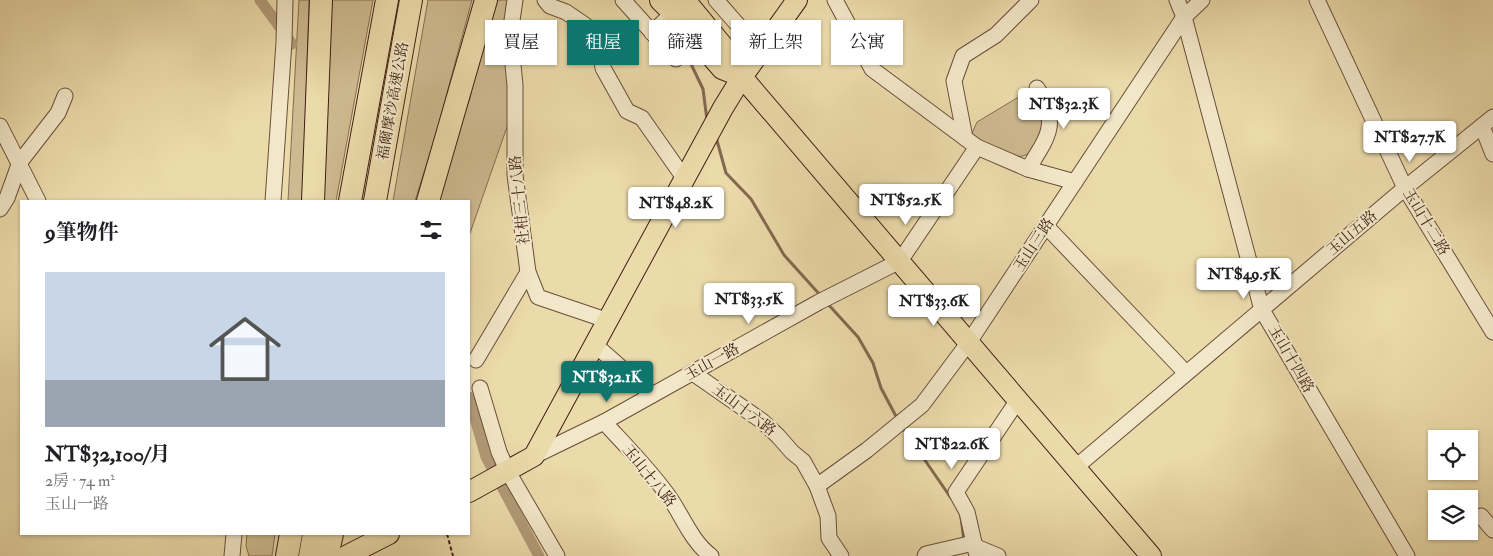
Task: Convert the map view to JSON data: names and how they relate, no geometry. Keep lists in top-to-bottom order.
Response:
{
  "streets": {
    "highway": ["福爾摩沙高速公路"],
    "street": [
      "社柑三十八路",
      "玉山十二路",
      "玉山五路",
      "玉山三路",
      "玉山十四路",
      "玉山一路",
      "玉山十六路",
      "玉山十八路"
    ]
  },
  "crossings": [
    ["玉山十二路", "玉山五路"],
    ["玉山五路", "玉山十四路"],
    ["玉山三路", "玉山十四路"],
    ["玉山三路", "玉山十六路"],
    ["玉山一路", "玉山十六路"],
    ["玉山一路", "玉山十八路"]
  ],
  "page": {
    "chip": [
      "買屋",
      "租屋",
      "篩選",
      "新上架",
      "公寓"
    ],
    "price": [
      "NT$32.3K",
      "NT$27.7K",
      "NT$52.5K",
      "NT$48.2K",
      "NT$49.5K",
      "NT$33.5K",
      "NT$33.6K",
      "NT$32.1K",
      "NT$22.6K"
    ],
    "heading": "9筆物件",
    "list": [
      {
        "name": "NT$32,100/月",
        "note": "2房 · 74 m² · 玉山一路"
      }
    ]
  }
}
